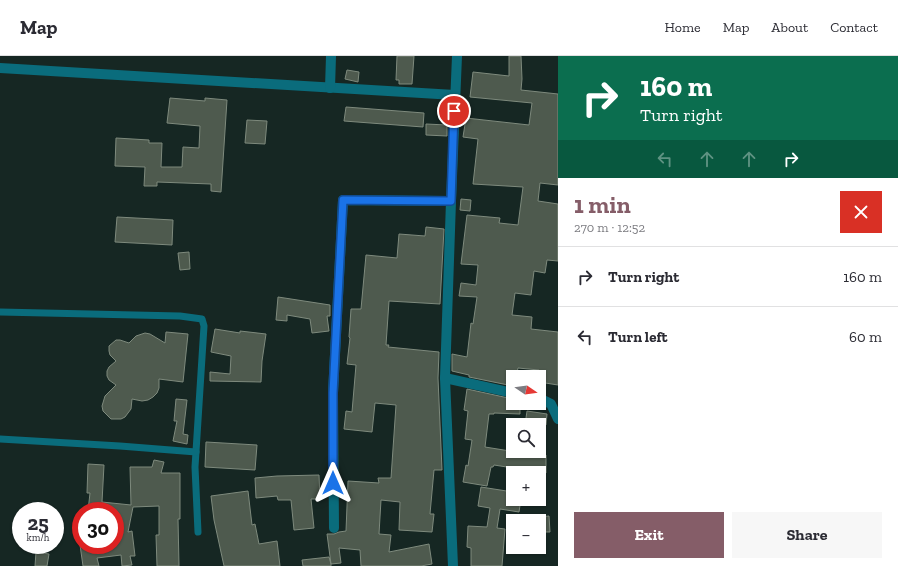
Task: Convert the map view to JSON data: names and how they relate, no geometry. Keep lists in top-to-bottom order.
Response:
{
  "north": "right",
  "page": {
    "header": "Map",
    "nav": [
      "Home",
      "Map",
      "About",
      "Contact"
    ],
    "turn": ["160 m", "Turn right"],
    "heading": ["1 min", "270 m · 12:52"],
    "list": [
      {
        "name": "Turn right",
        "value": "160 m"
      },
      {
        "name": "Turn left",
        "value": "60 m"
      }
    ],
    "map_buttons": ["+", "−"],
    "speed": "25 km/h",
    "limit": "30",
    "buttons": ["Exit", "Share"]
  }
}
